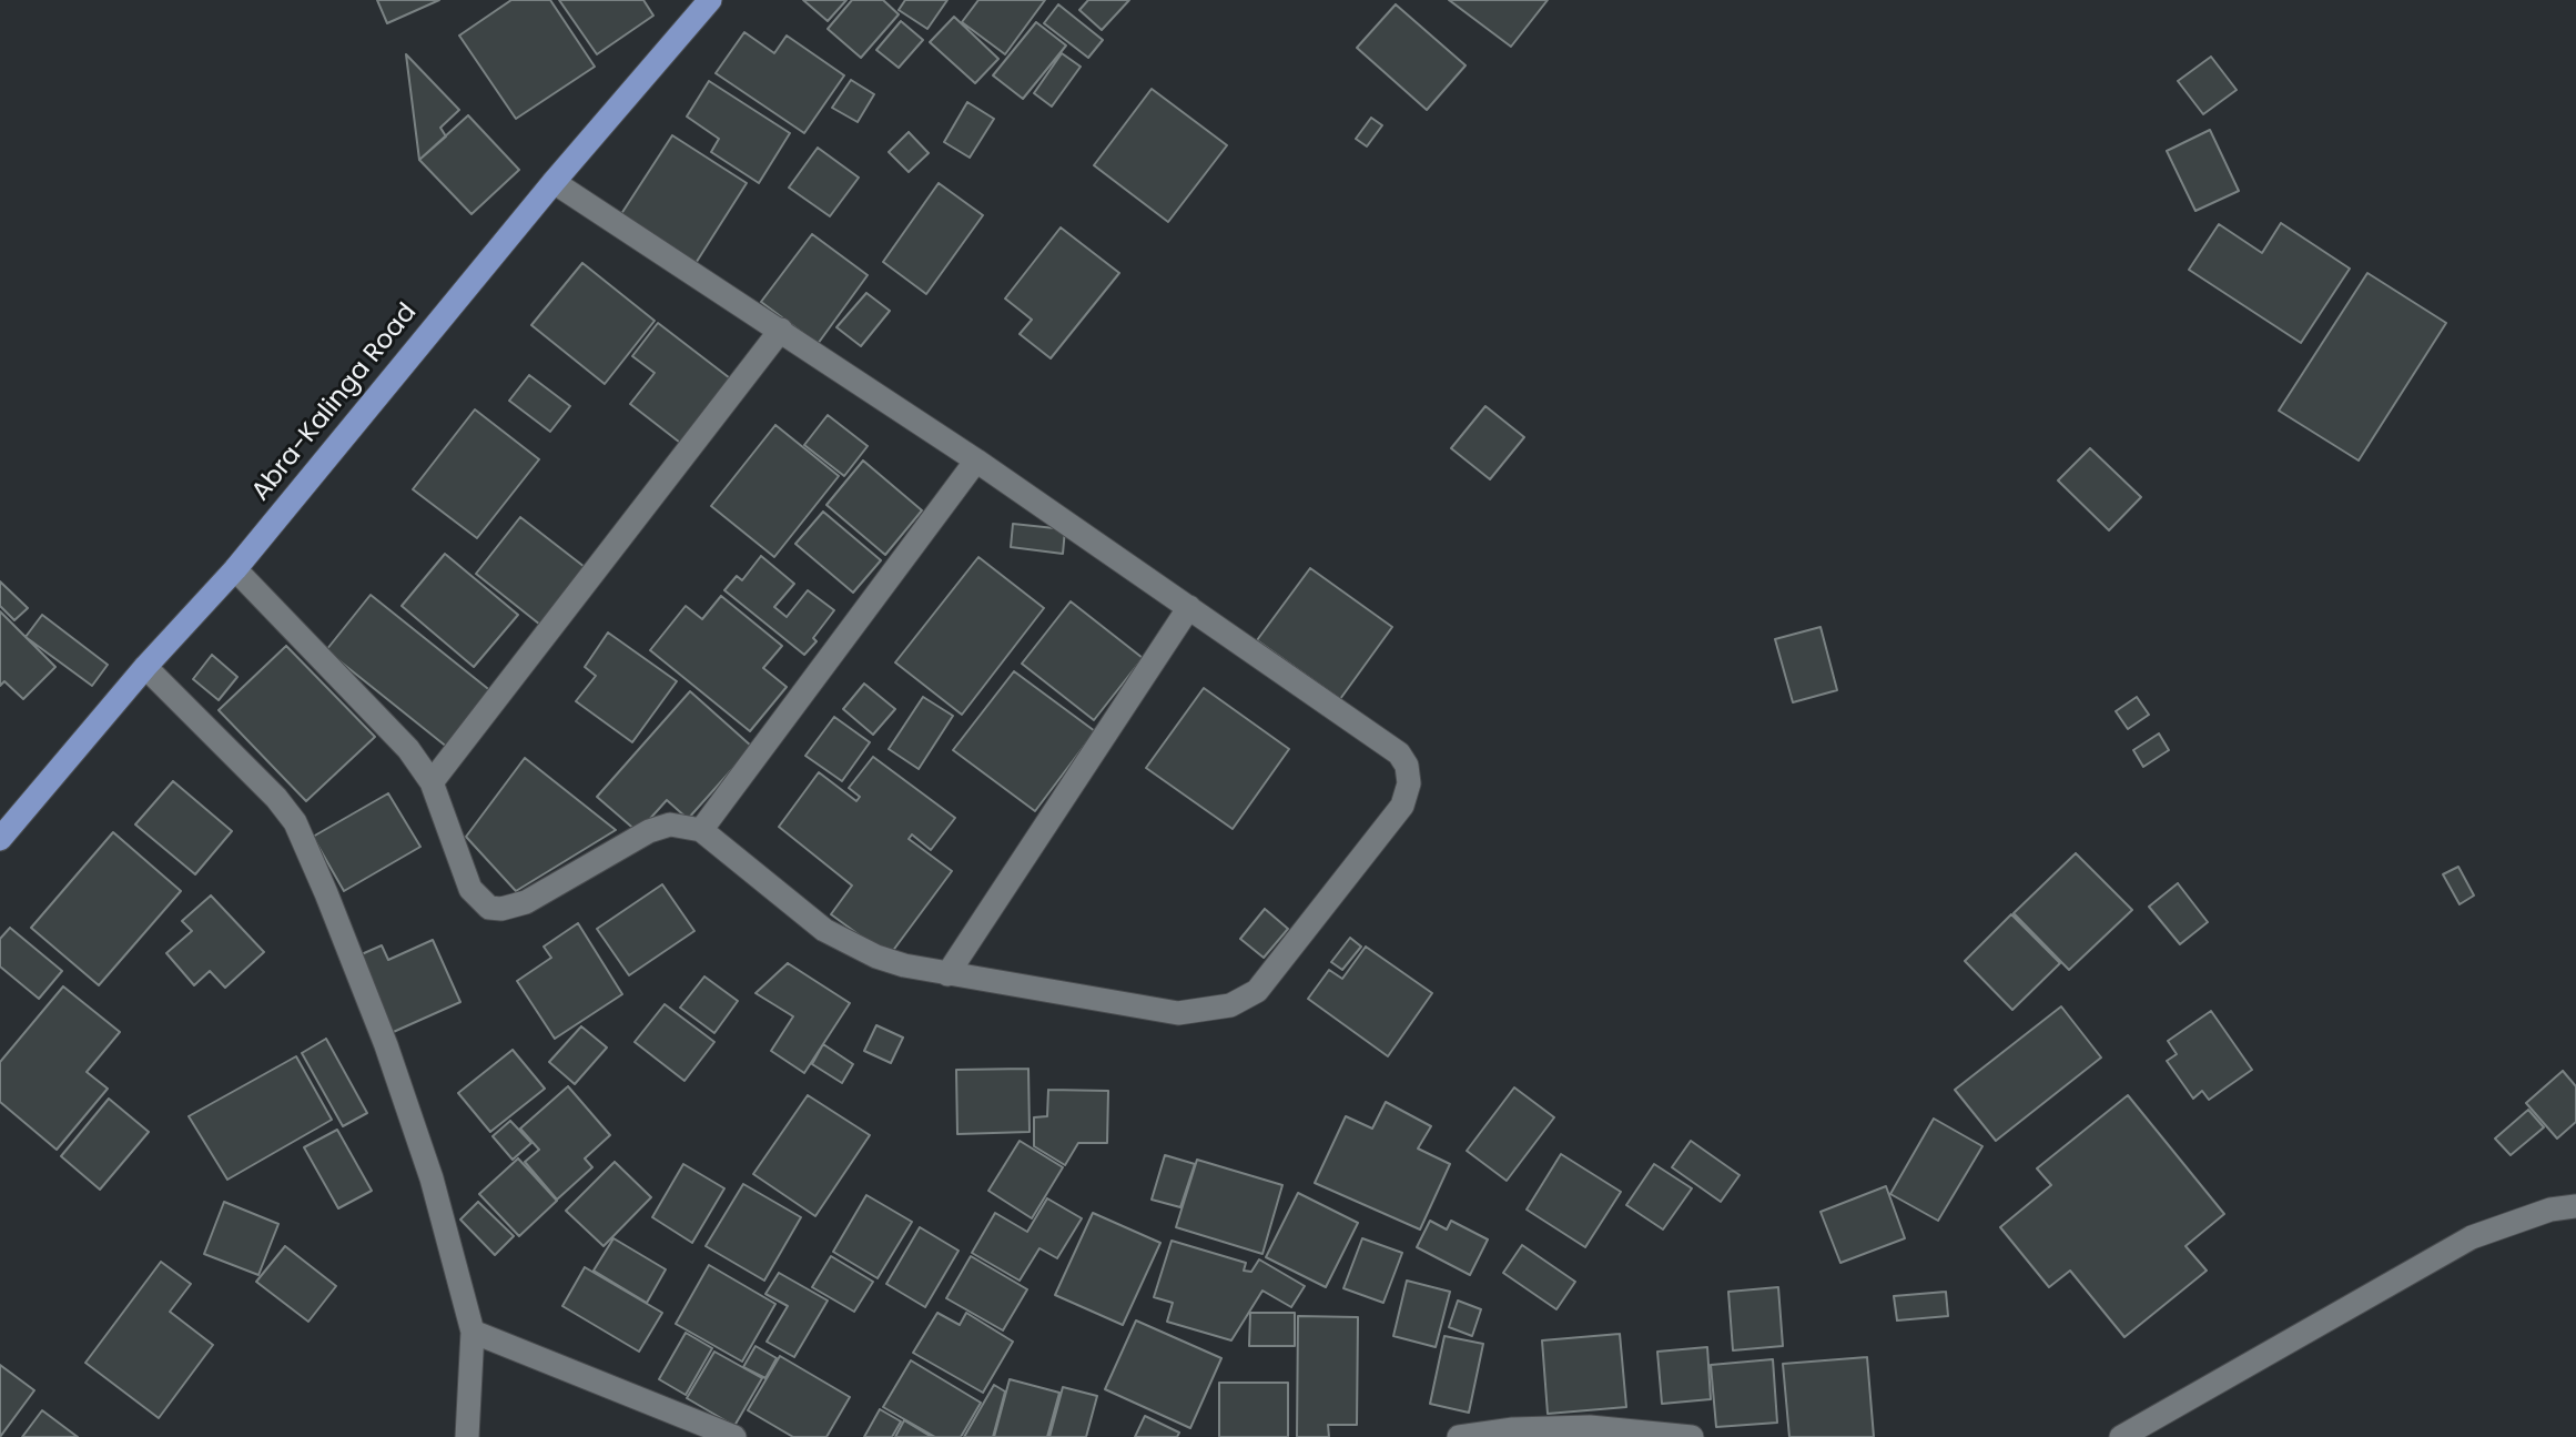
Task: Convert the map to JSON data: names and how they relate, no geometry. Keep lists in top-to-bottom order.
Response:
{
  "streets": {
    "main road": ["Abra-Kalinga Road"]
  }
}
